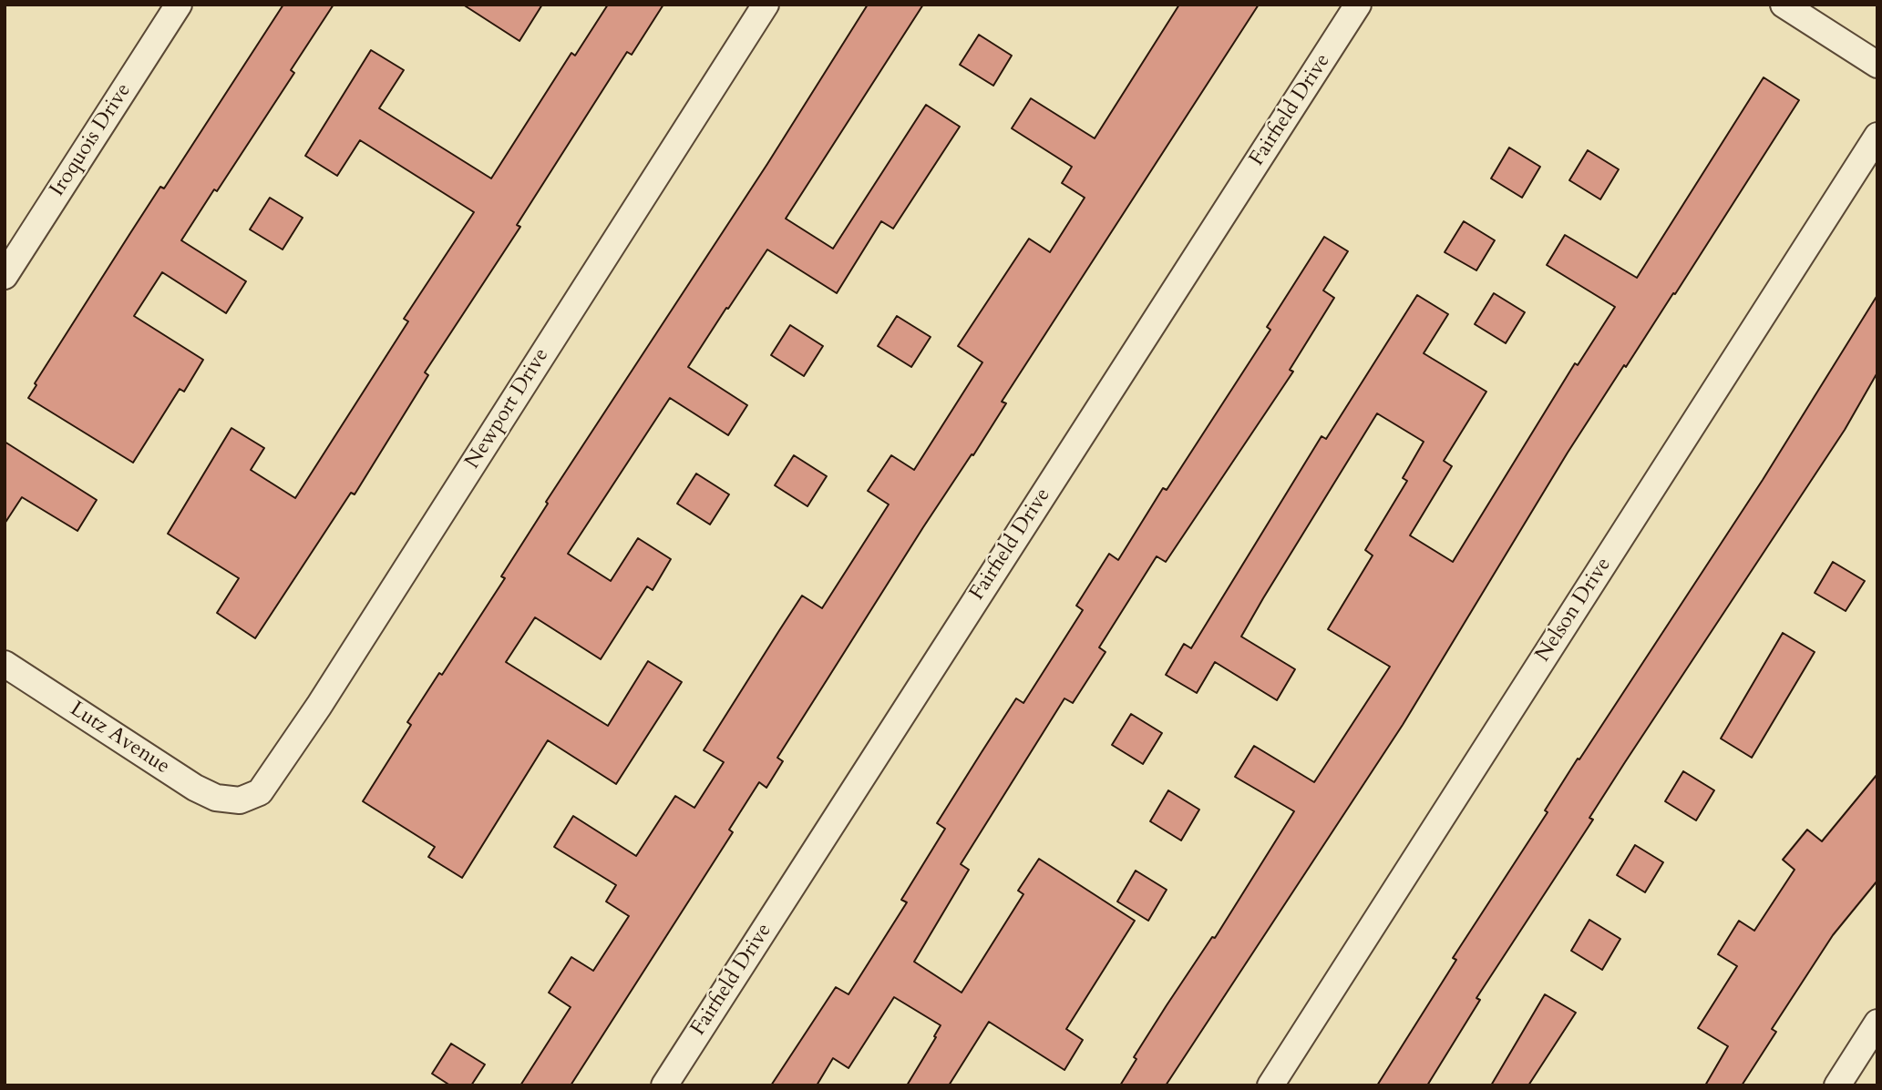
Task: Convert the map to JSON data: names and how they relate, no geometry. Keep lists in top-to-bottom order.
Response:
{
  "streets": {
    "street": [
      "Fairfield Drive",
      "Iroquois Drive",
      "Newport Drive",
      "Nelson Drive",
      "Lutz Avenue"
    ]
  },
  "crossings": [
    ["Newport Drive", "Lutz Avenue"]
  ]
}
